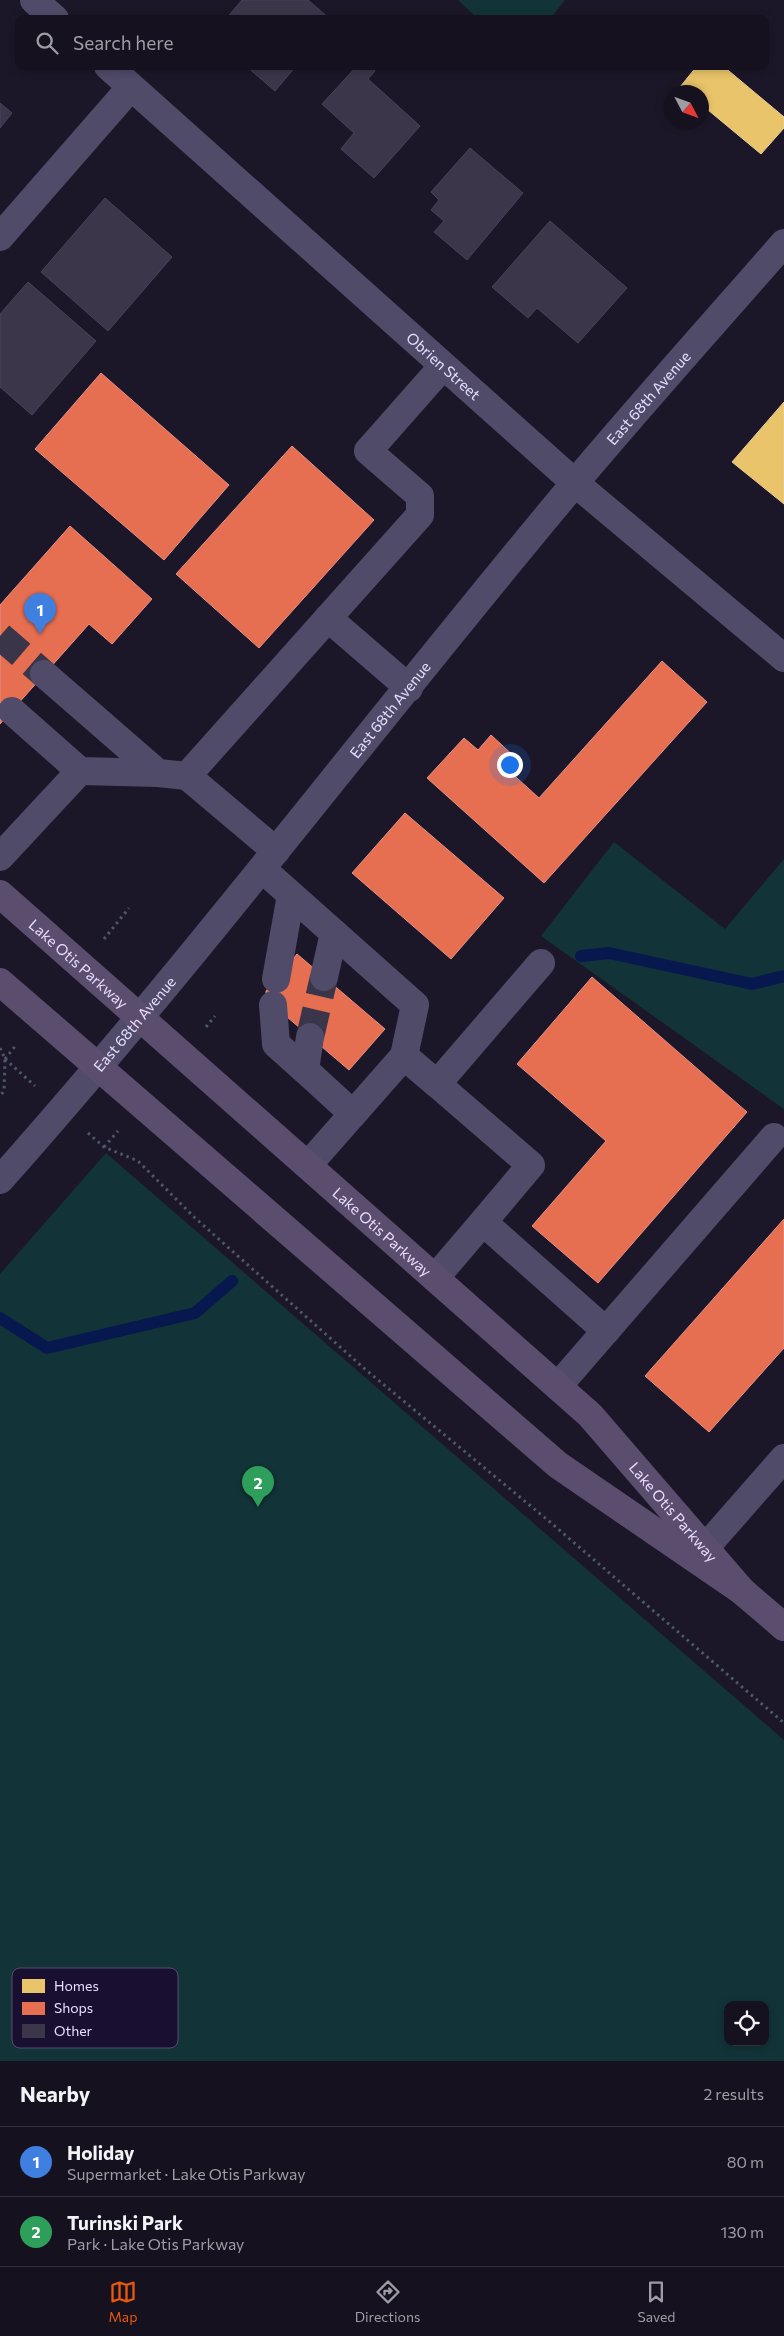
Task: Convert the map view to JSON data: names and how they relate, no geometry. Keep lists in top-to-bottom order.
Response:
{
  "streets": {
    "main road": ["Lake Otis Parkway"],
    "street": ["Obrien Street", "East 68th Avenue"]
  },
  "crossings": [
    ["Obrien Street", "East 68th Avenue"],
    ["East 68th Avenue", "Lake Otis Parkway"]
  ],
  "legend": ["Homes", "Shops", "Other"],
  "north": "bottom right",
  "page": {
    "search": "Search here",
    "pins": ["1", "2"],
    "heading": ["Nearby", "2 results"],
    "list": [
      {
        "mark": "1",
        "name": "Holiday",
        "note": "Supermarket · Lake Otis Parkway",
        "value": "80 m"
      },
      {
        "mark": "2",
        "name": "Turinski Park",
        "note": "Park · Lake Otis Parkway",
        "value": "130 m"
      }
    ],
    "nav": ["Map", "Directions", "Saved"]
  }
}
